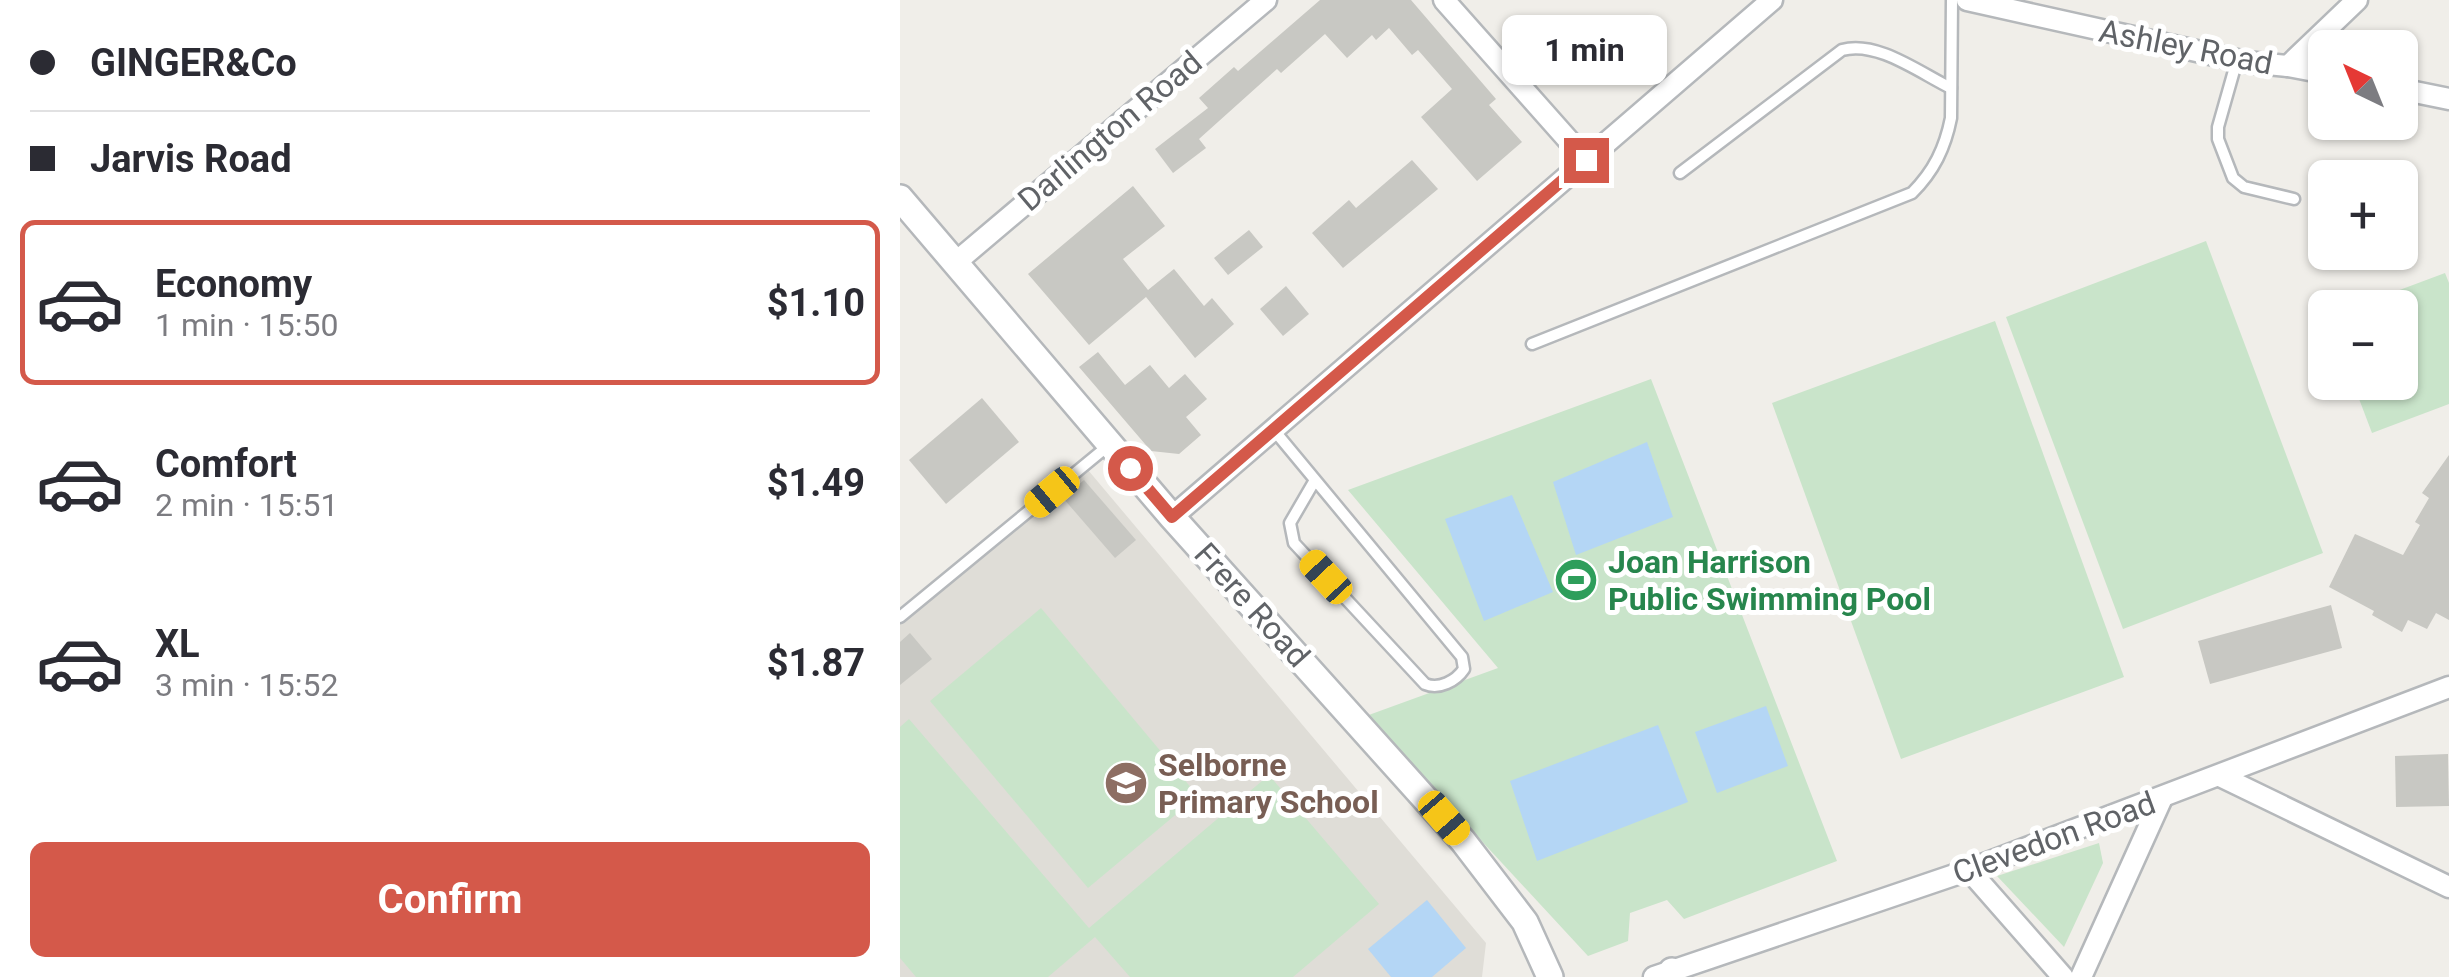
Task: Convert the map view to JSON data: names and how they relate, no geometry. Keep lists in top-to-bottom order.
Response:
{
  "streets": {
    "street": [
      "Ashley Road",
      "Darlington Road",
      "Frere Road",
      "Clevedon Road"
    ]
  },
  "crossings": [
    ["Darlington Road", "Frere Road"]
  ],
  "places": {
    "sports": ["Joan Harrison Public Swimming Pool"],
    "school or university": ["Selborne Primary School"]
  },
  "north": "top left",
  "page": {
    "banner": ["GINGER&Co", "Jarvis Road"],
    "bubble": "1 min",
    "map_buttons": ["+", "−"],
    "list": [
      {
        "name": "Economy",
        "note": "1 min · 15:50",
        "value": "$1.10"
      },
      {
        "name": "Comfort",
        "note": "2 min · 15:51",
        "value": "$1.49"
      },
      {
        "name": "XL",
        "note": "3 min · 15:52",
        "value": "$1.87"
      }
    ],
    "buttons": "Confirm"
  }
}
